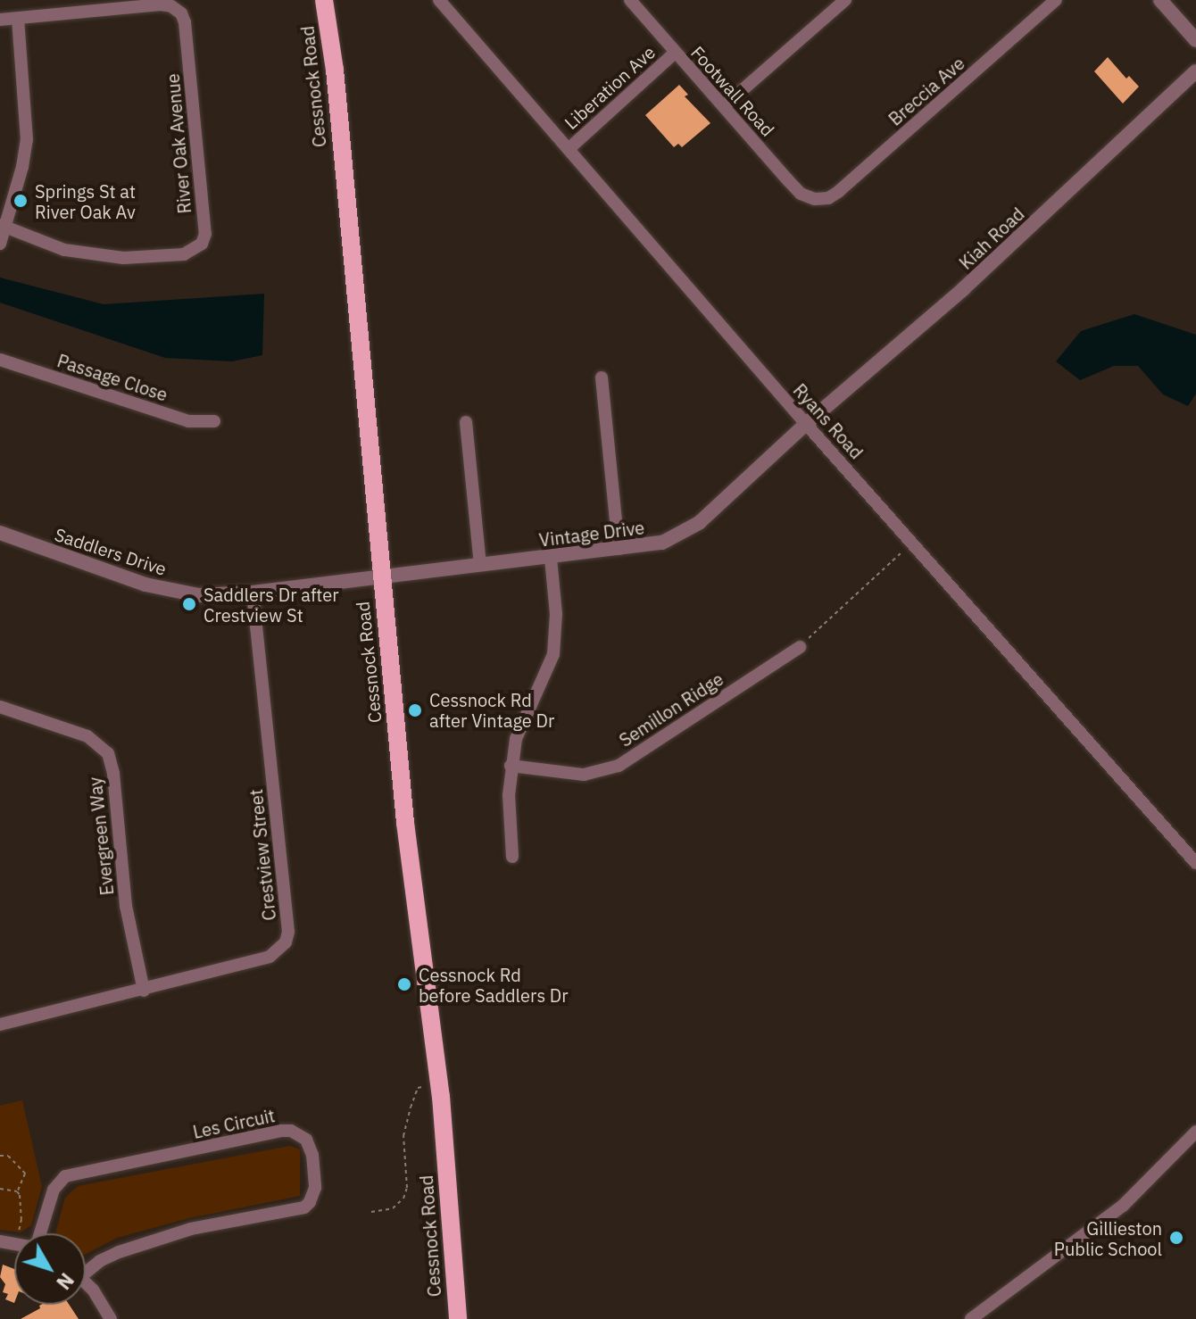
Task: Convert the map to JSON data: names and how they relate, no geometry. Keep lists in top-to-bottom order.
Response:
{
  "streets": {
    "main road": ["Cessnock Road"],
    "street": [
      "Liberation Ave",
      "Footwall Road",
      "Breccia Ave",
      "River Oak Avenue",
      "Kiah Road",
      "Passage Close",
      "Ryans Road",
      "Vintage Drive",
      "Saddlers Drive",
      "Semillon Ridge",
      "Evergreen Way",
      "Crestview Street",
      "Les Circuit"
    ]
  },
  "crossings": [
    ["Cessnock Road", "Vintage Drive"],
    ["Cessnock Road", "Saddlers Drive"],
    ["Liberation Ave", "Footwall Road"],
    ["Liberation Ave", "Ryans Road"],
    ["Footwall Road", "Breccia Ave"],
    ["Kiah Road", "Ryans Road"],
    ["Kiah Road", "Vintage Drive"],
    ["Ryans Road", "Vintage Drive"],
    ["Vintage Drive", "Saddlers Drive"],
    ["Saddlers Drive", "Crestview Street"],
    ["Evergreen Way", "Crestview Street"]
  ],
  "places": [
    "Springs St at River Oak Av",
    "Saddlers Dr after Crestview St",
    "Cessnock Rd after Vintage Dr",
    "Cessnock Rd before Saddlers Dr",
    "Gillieston Public School"
  ],
  "north": "bottom right"
}
